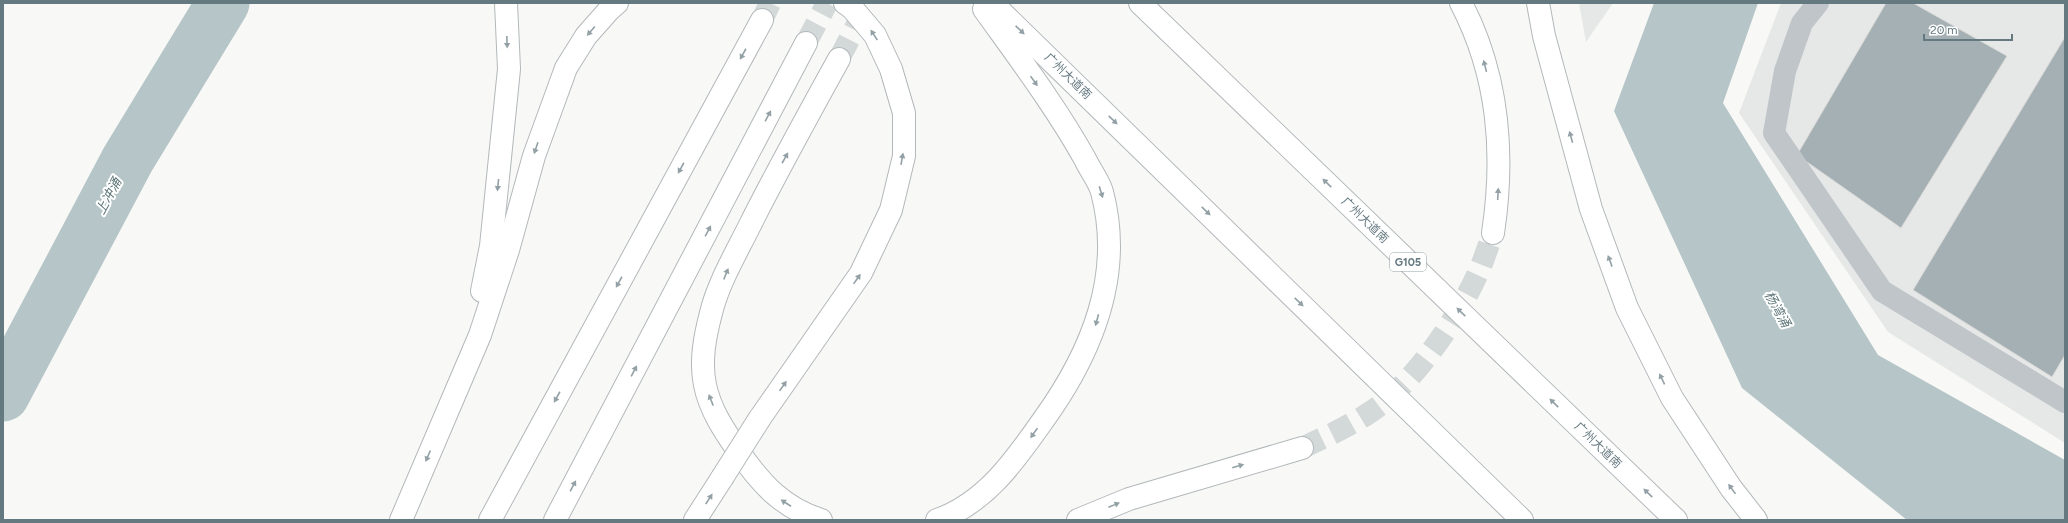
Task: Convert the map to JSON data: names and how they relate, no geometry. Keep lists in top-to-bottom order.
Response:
{
  "streets": {
    "highway": ["广州大道南", "G105"]
  },
  "water": ["上冲涌", "杨湾涌"],
  "scale_bar": "20 m"
}
